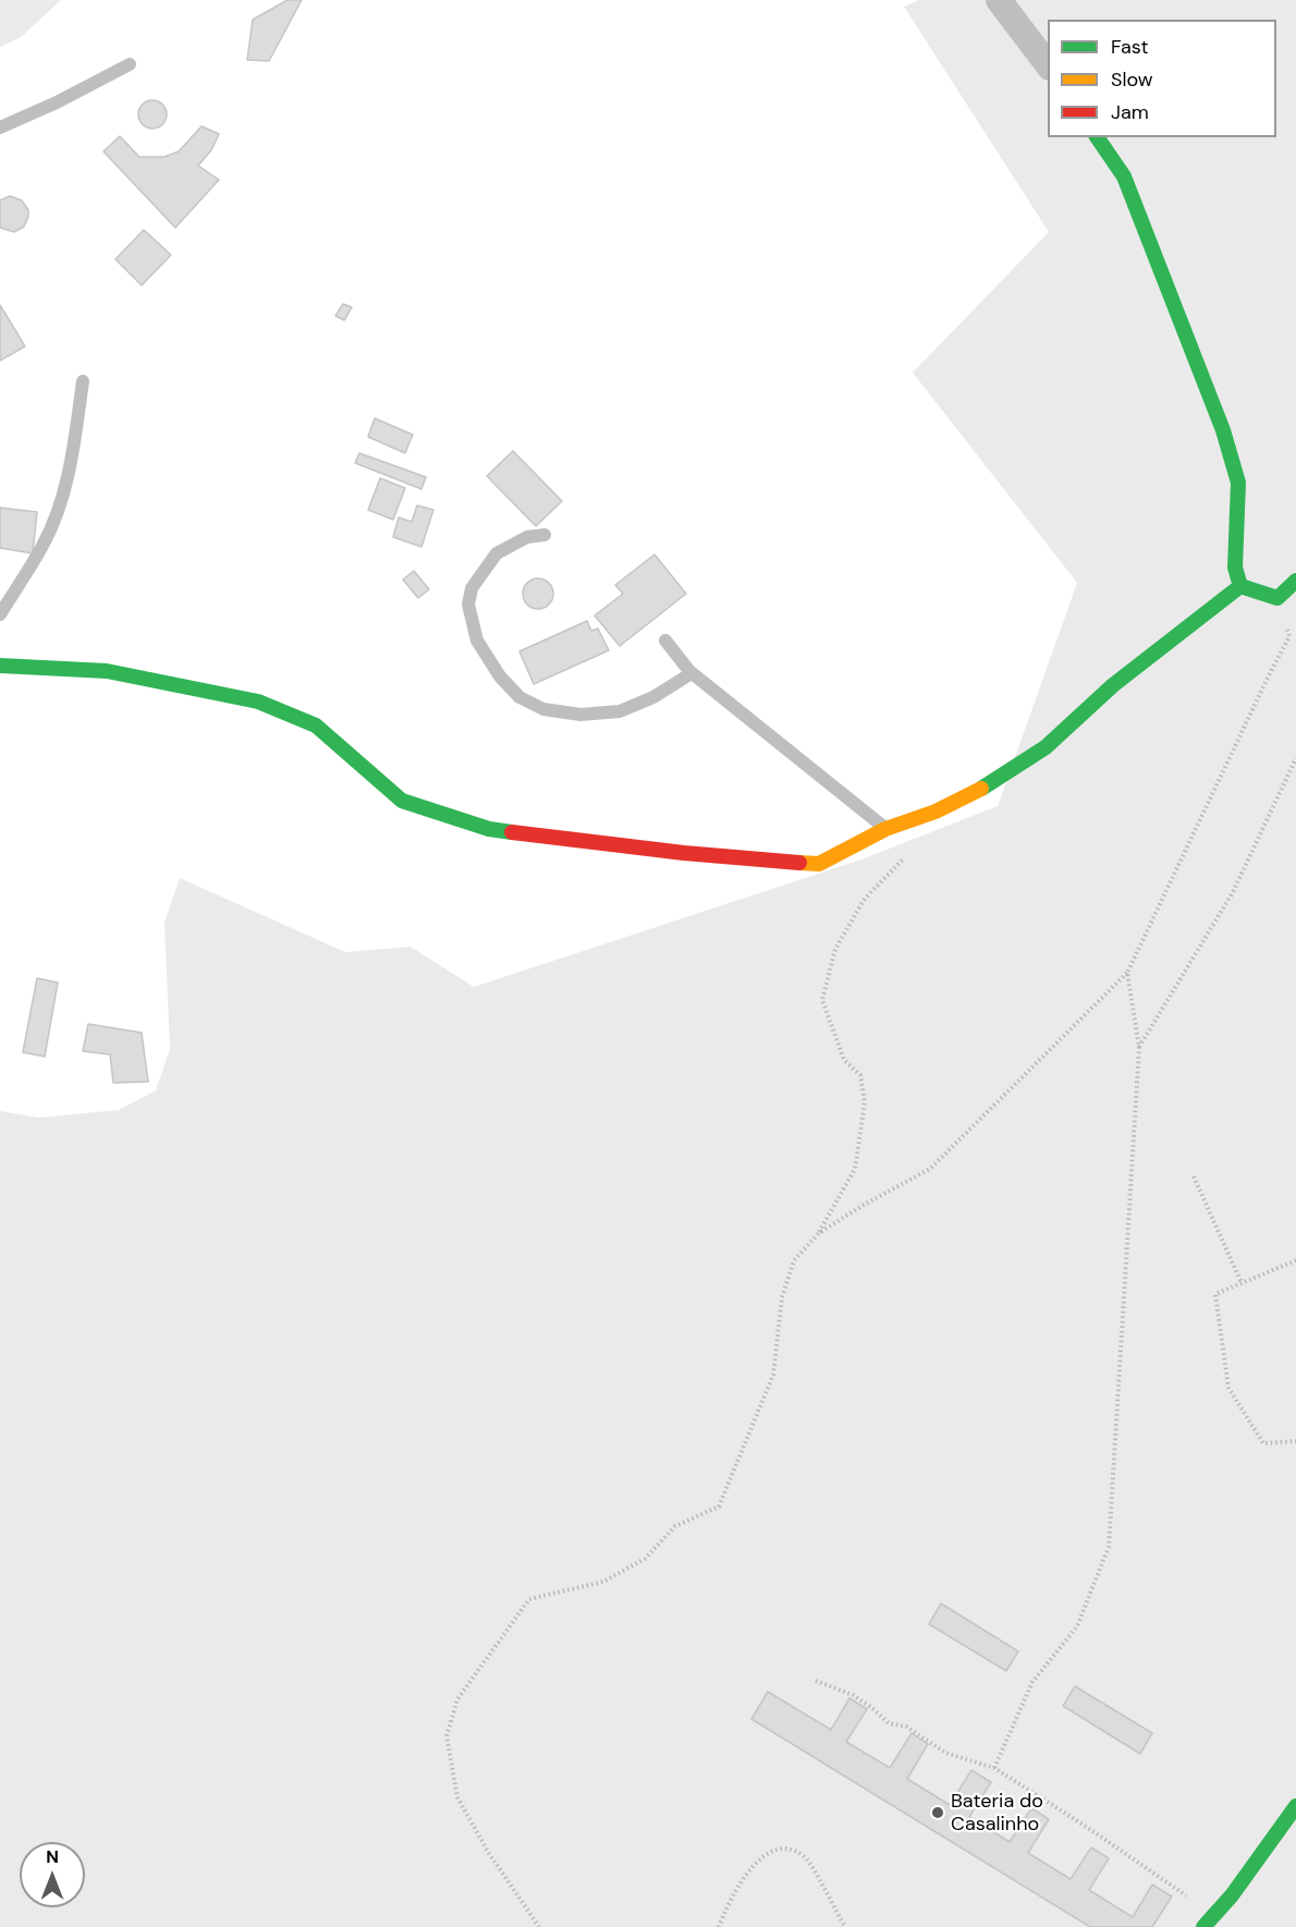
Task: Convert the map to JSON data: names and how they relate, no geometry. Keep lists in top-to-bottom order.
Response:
{
  "places": ["Bateria do Casalinho"],
  "legend": ["Fast", "Slow", "Jam"],
  "north": "top"
}
